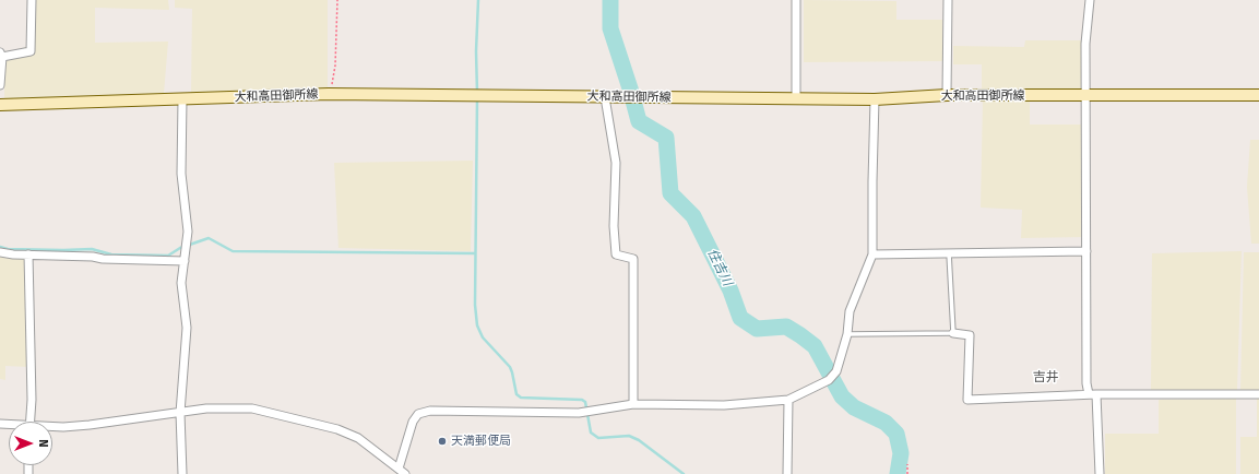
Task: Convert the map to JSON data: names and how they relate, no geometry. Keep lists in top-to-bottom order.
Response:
{
  "streets": {
    "main road": ["大和高田御所線"]
  },
  "districts": ["吉井"],
  "water": ["住吉川"],
  "places": ["天満郵便局"],
  "north": "right"
}
